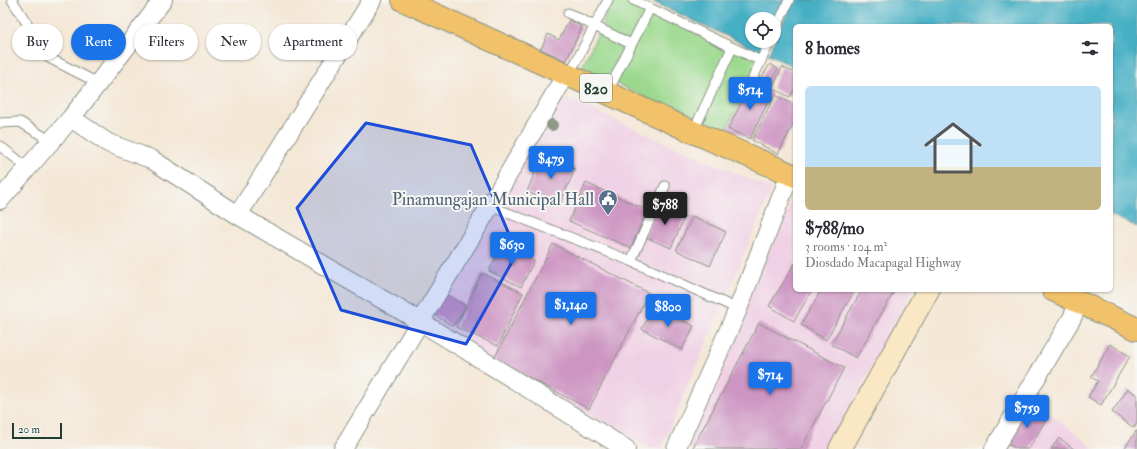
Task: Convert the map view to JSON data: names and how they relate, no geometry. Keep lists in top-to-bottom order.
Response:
{
  "streets": {
    "highway": ["820"]
  },
  "places": {
    "public building": ["Pinamungajan Municipal Hall"]
  },
  "scale_bar": "20 m",
  "page": {
    "chip": [
      "Buy",
      "Rent",
      "Filters",
      "New",
      "Apartment"
    ],
    "heading": "8 homes",
    "list": [
      {
        "name": "$788/mo",
        "note": "3 rooms · 104 m² · Diosdado Macapagal Highway"
      }
    ],
    "price": [
      "$514",
      "$479",
      "$788",
      "$630",
      "$1,140",
      "$800",
      "$714",
      "$759"
    ],
    "scale": "20 m"
  }
}
